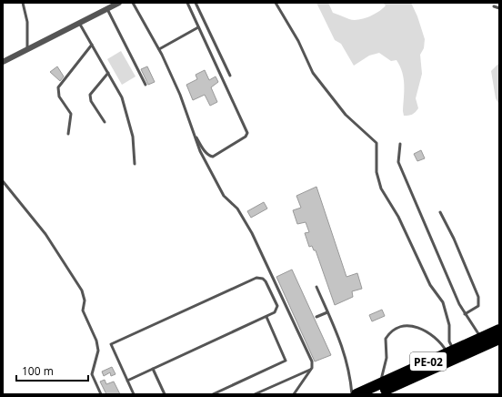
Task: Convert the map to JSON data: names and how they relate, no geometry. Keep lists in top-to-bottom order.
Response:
{
  "streets": {
    "highway": ["PE-02"]
  },
  "scale_bar": "100 m"
}
